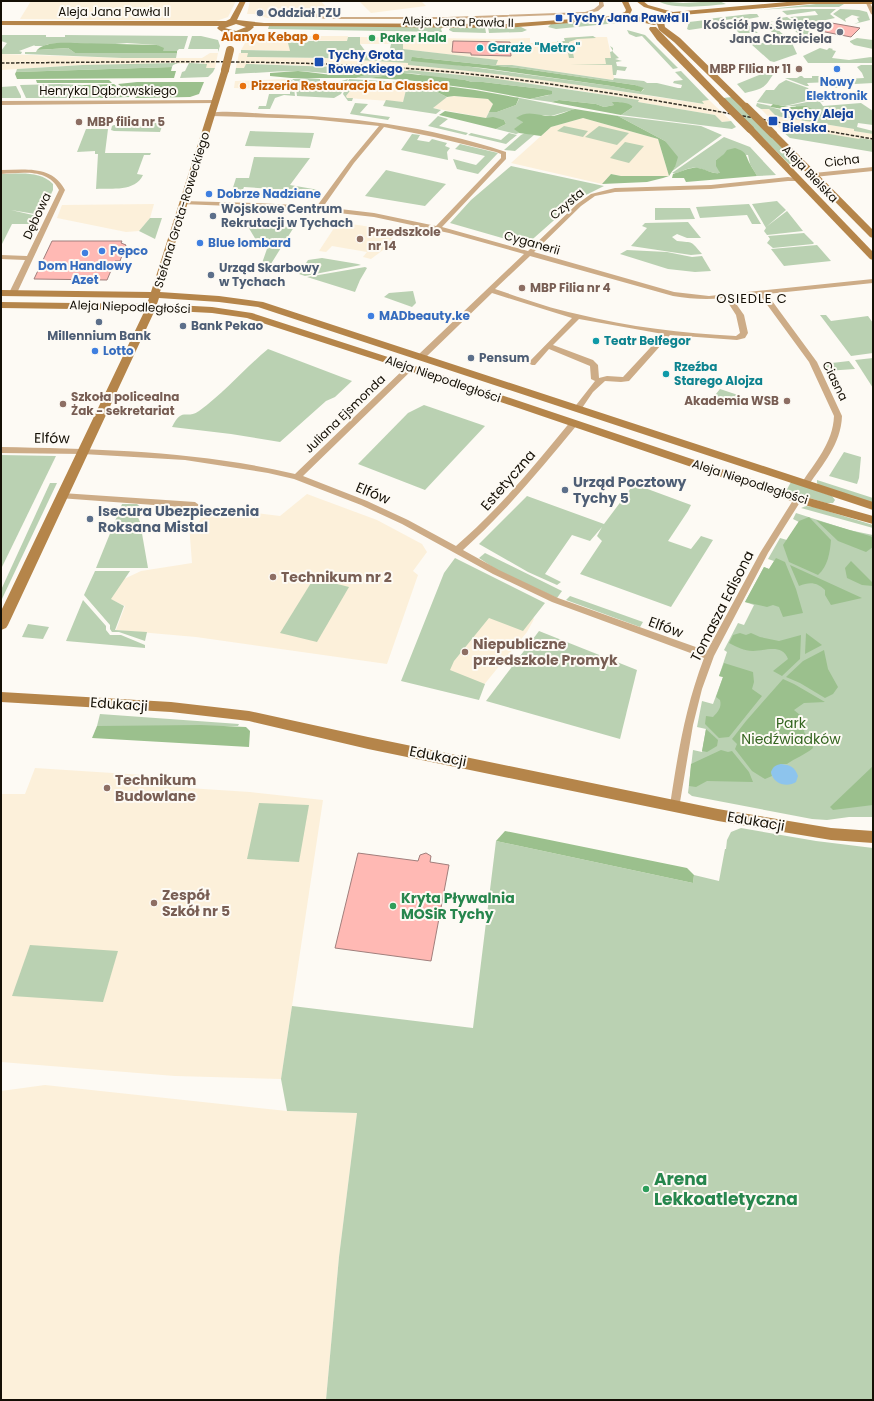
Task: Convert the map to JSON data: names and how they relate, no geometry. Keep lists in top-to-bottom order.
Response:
{
  "streets": {
    "street": [
      "Aleja Jana Pawła II",
      "Henryka Dąbrowskiego",
      "Cicha",
      "Aleja Bielska",
      "Czysta",
      "Stefana Grota-Roweckiego",
      "Dębowa",
      "Cyganerii",
      "Aleja Niepodległości",
      "Ciasna",
      "Juliana Ejsmonda",
      "Elfów",
      "Estetyczna",
      "Tomasza Edisona",
      "Edukacji"
    ]
  },
  "crossings": [
    ["Aleja Jana Pawła II", "Aleja Bielska"],
    ["Aleja Jana Pawła II", "Stefana Grota-Roweckiego"],
    ["Henryka Dąbrowskiego", "Stefana Grota-Roweckiego"],
    ["Cicha", "Aleja Bielska"],
    ["Aleja Bielska", "Czysta"],
    ["Czysta", "Cyganerii"],
    ["Czysta", "Aleja Niepodległości"],
    ["Stefana Grota-Roweckiego", "Cyganerii"],
    ["Stefana Grota-Roweckiego", "Aleja Niepodległości"],
    ["Stefana Grota-Roweckiego", "Elfów"],
    ["Dębowa", "Aleja Niepodległości"],
    ["Cyganerii", "Ciasna"],
    ["Aleja Niepodległości", "Ciasna"],
    ["Aleja Niepodległości", "Juliana Ejsmonda"],
    ["Aleja Niepodległości", "Estetyczna"],
    ["Aleja Niepodległości", "Tomasza Edisona"],
    ["Juliana Ejsmonda", "Elfów"],
    ["Elfów", "Estetyczna"],
    ["Elfów", "Tomasza Edisona"],
    ["Tomasza Edisona", "Edukacji"]
  ],
  "districts": ["OSIEDLE C"],
  "parks": ["Park Niedźwiadków"],
  "places": {
    "other": [
      "Oddział PZU",
      "Kościół pw. Świętego Jana Chrzciciela",
      "Alanya Kebap",
      "Paker Hala",
      "Garaże \"Metro\"",
      "MBP FIlia nr 11",
      "Nowy Elektronik",
      "Pizzeria Restauracja La Classica",
      "MBP filia nr 5",
      "Dobrze Nadziane",
      "Wojskowe Centrum Rekrutacji w Tychach",
      "Przedszkole nr 14",
      "Blue lombard",
      "Pepco",
      "Dom Handlowy Azet",
      "Urząd Skarbowy w Tychach",
      "MBP Filia nr 4",
      "MADbeauty.ke",
      "Millennium Bank",
      "Bank Pekao",
      "Teatr Belfegor",
      "Lotto",
      "Pensum",
      "Rzeźba Starego Alojza",
      "Akademia WSB",
      "Szkoła policealna Żak - sekretariat",
      "Urząd Pocztowy Tychy 5",
      "Isecura Ubezpieczenia Roksana Mistal",
      "Technikum nr 2",
      "Niepubliczne przedszkole Promyk",
      "Technikum Budowlane",
      "Zespół Szkół nr 5",
      "Kryta Pływalnia MOSiR Tychy",
      "Arena Lekkoatletyczna"
    ],
    "transit": ["Tychy Jana Pawła II", "Tychy Grota Roweckiego", "Tychy Aleja Bielska"]
  }
}
